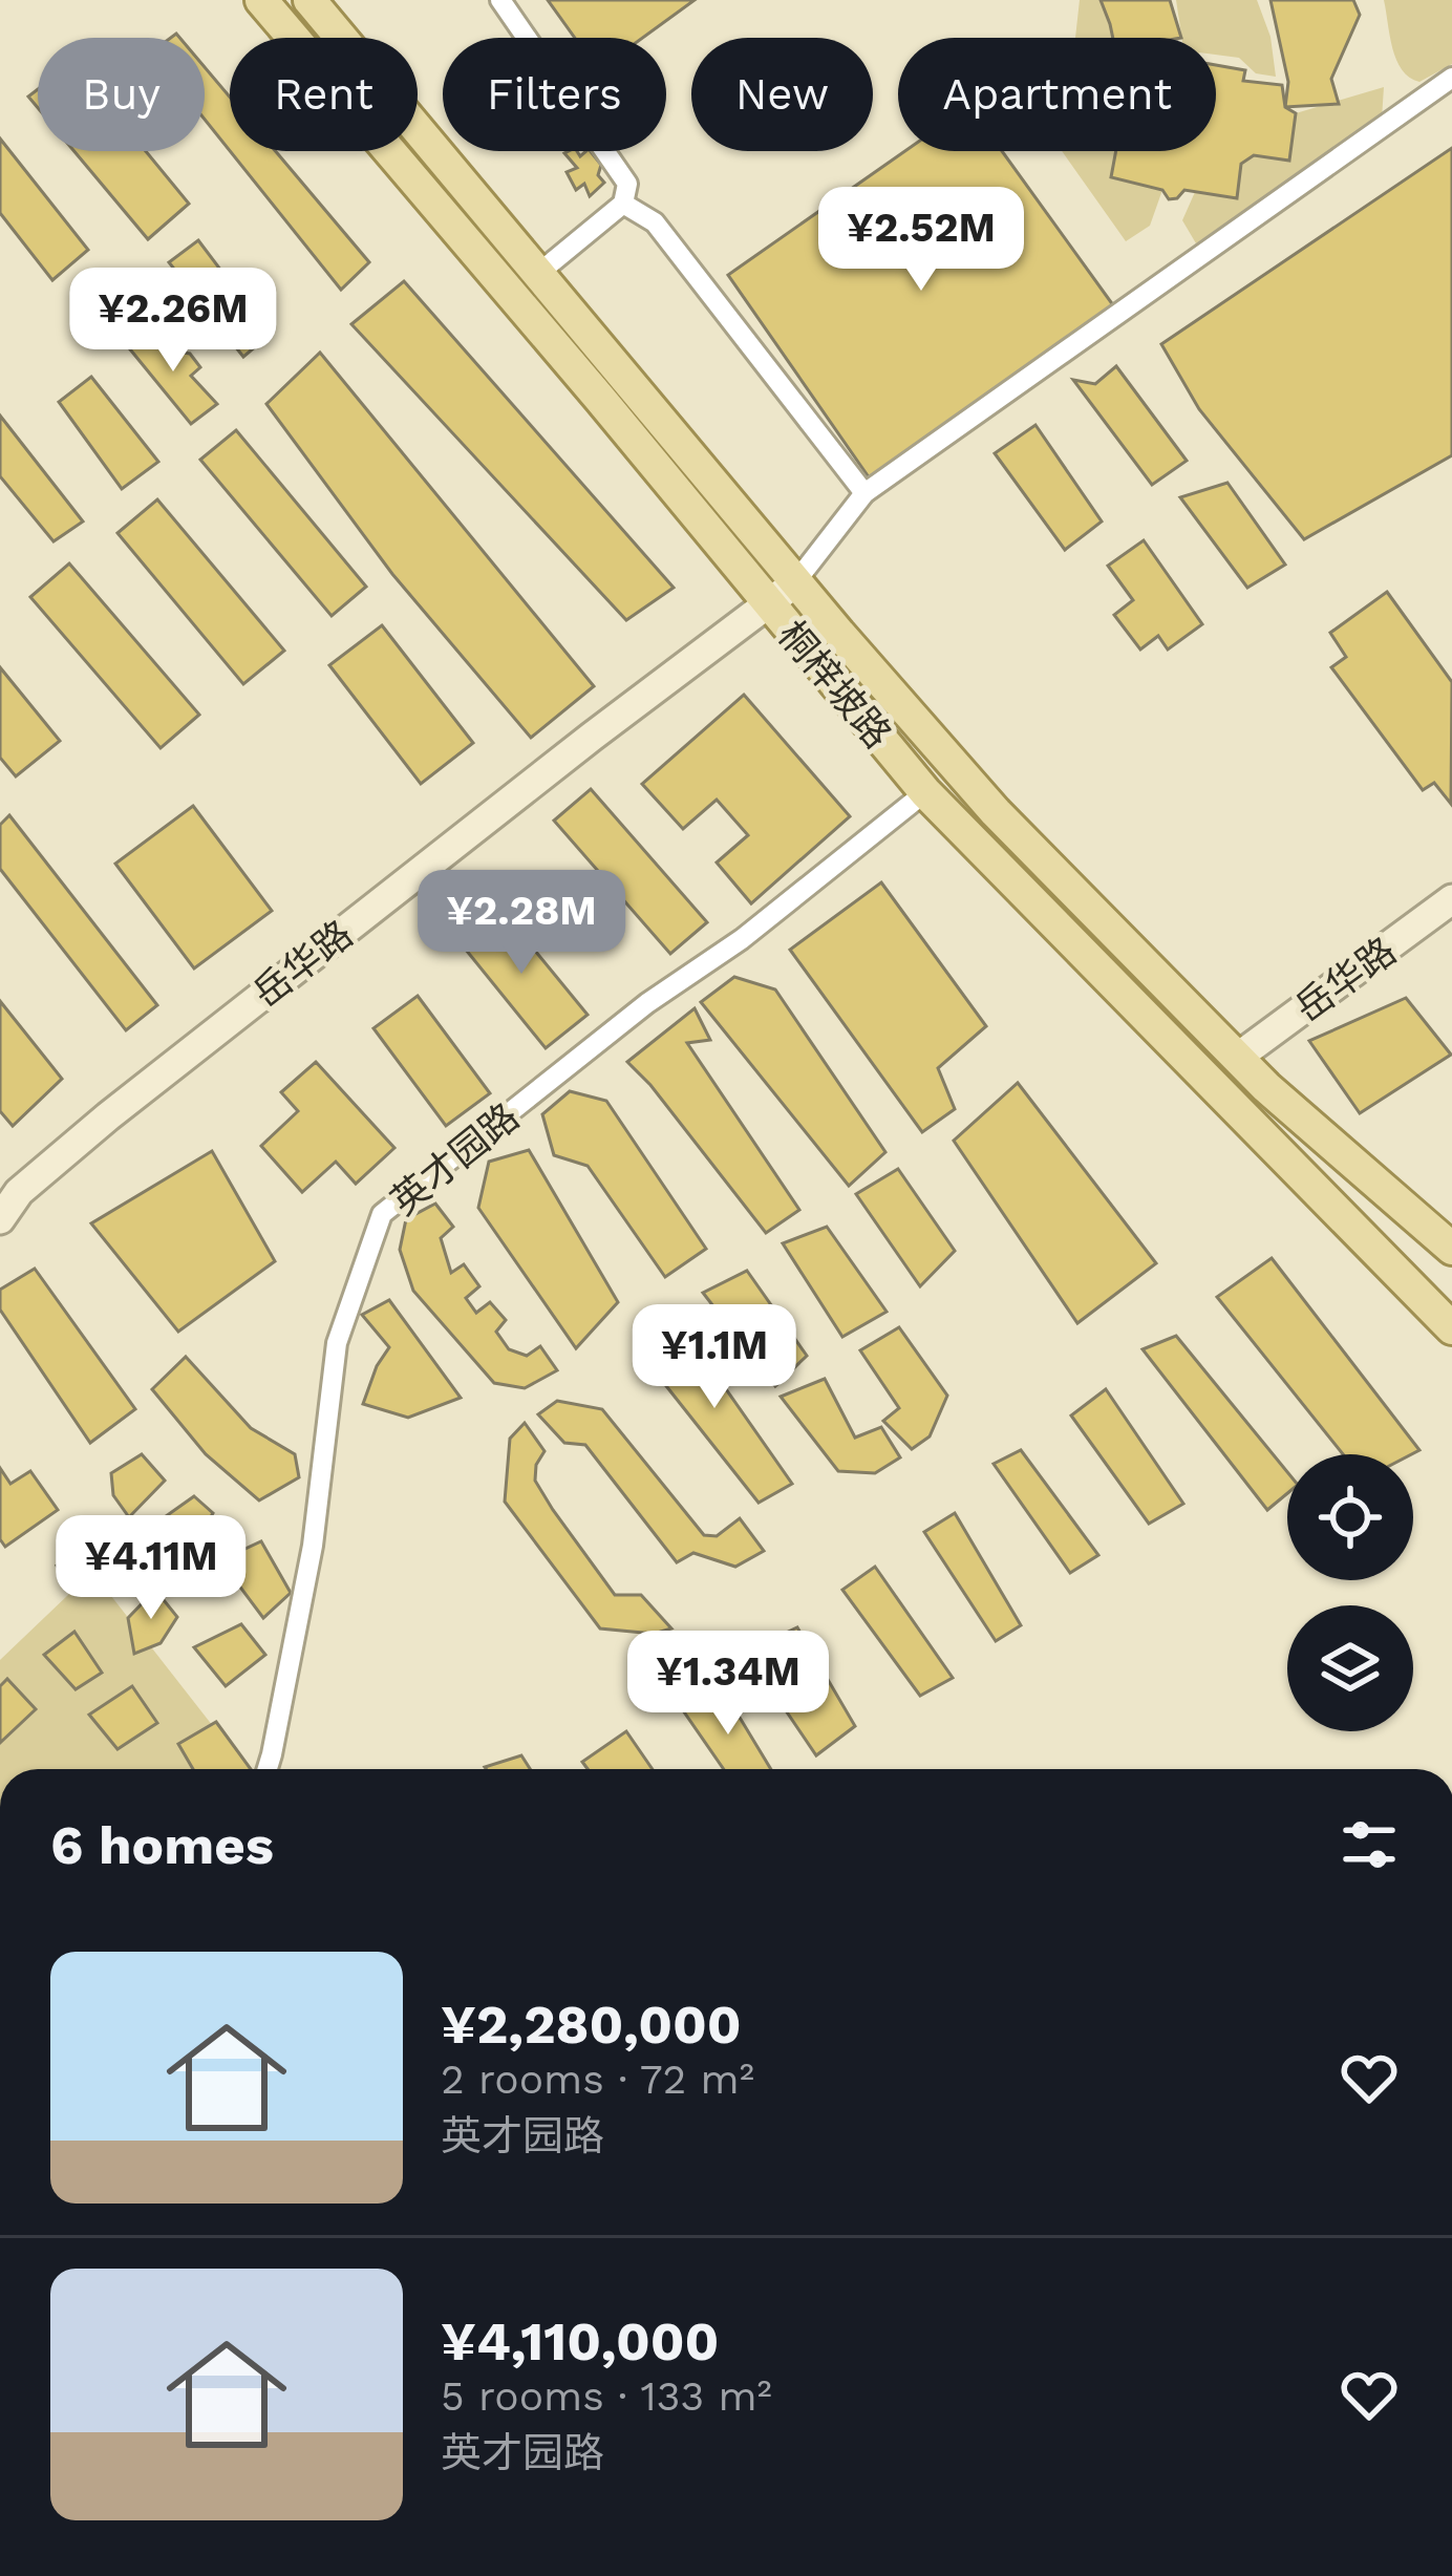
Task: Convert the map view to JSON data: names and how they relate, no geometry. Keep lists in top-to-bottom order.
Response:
{
  "streets": {
    "main road": ["桐梓坡路"],
    "street": ["岳华路", "英才园路"]
  },
  "crossings": [
    ["桐梓坡路", "岳华路"],
    ["桐梓坡路", "英才园路"]
  ],
  "page": {
    "chip": [
      "Buy",
      "Rent",
      "Filters",
      "New",
      "Apartment"
    ],
    "price": [
      "¥2.52M",
      "¥2.26M",
      "¥2.28M",
      "¥1.1M",
      "¥4.11M",
      "¥1.34M"
    ],
    "heading": "6 homes",
    "list": [
      {
        "name": "¥2,280,000",
        "note": "2 rooms · 72 m² · 英才园路"
      },
      {
        "name": "¥4,110,000",
        "note": "5 rooms · 133 m² · 英才园路"
      }
    ]
  }
}
